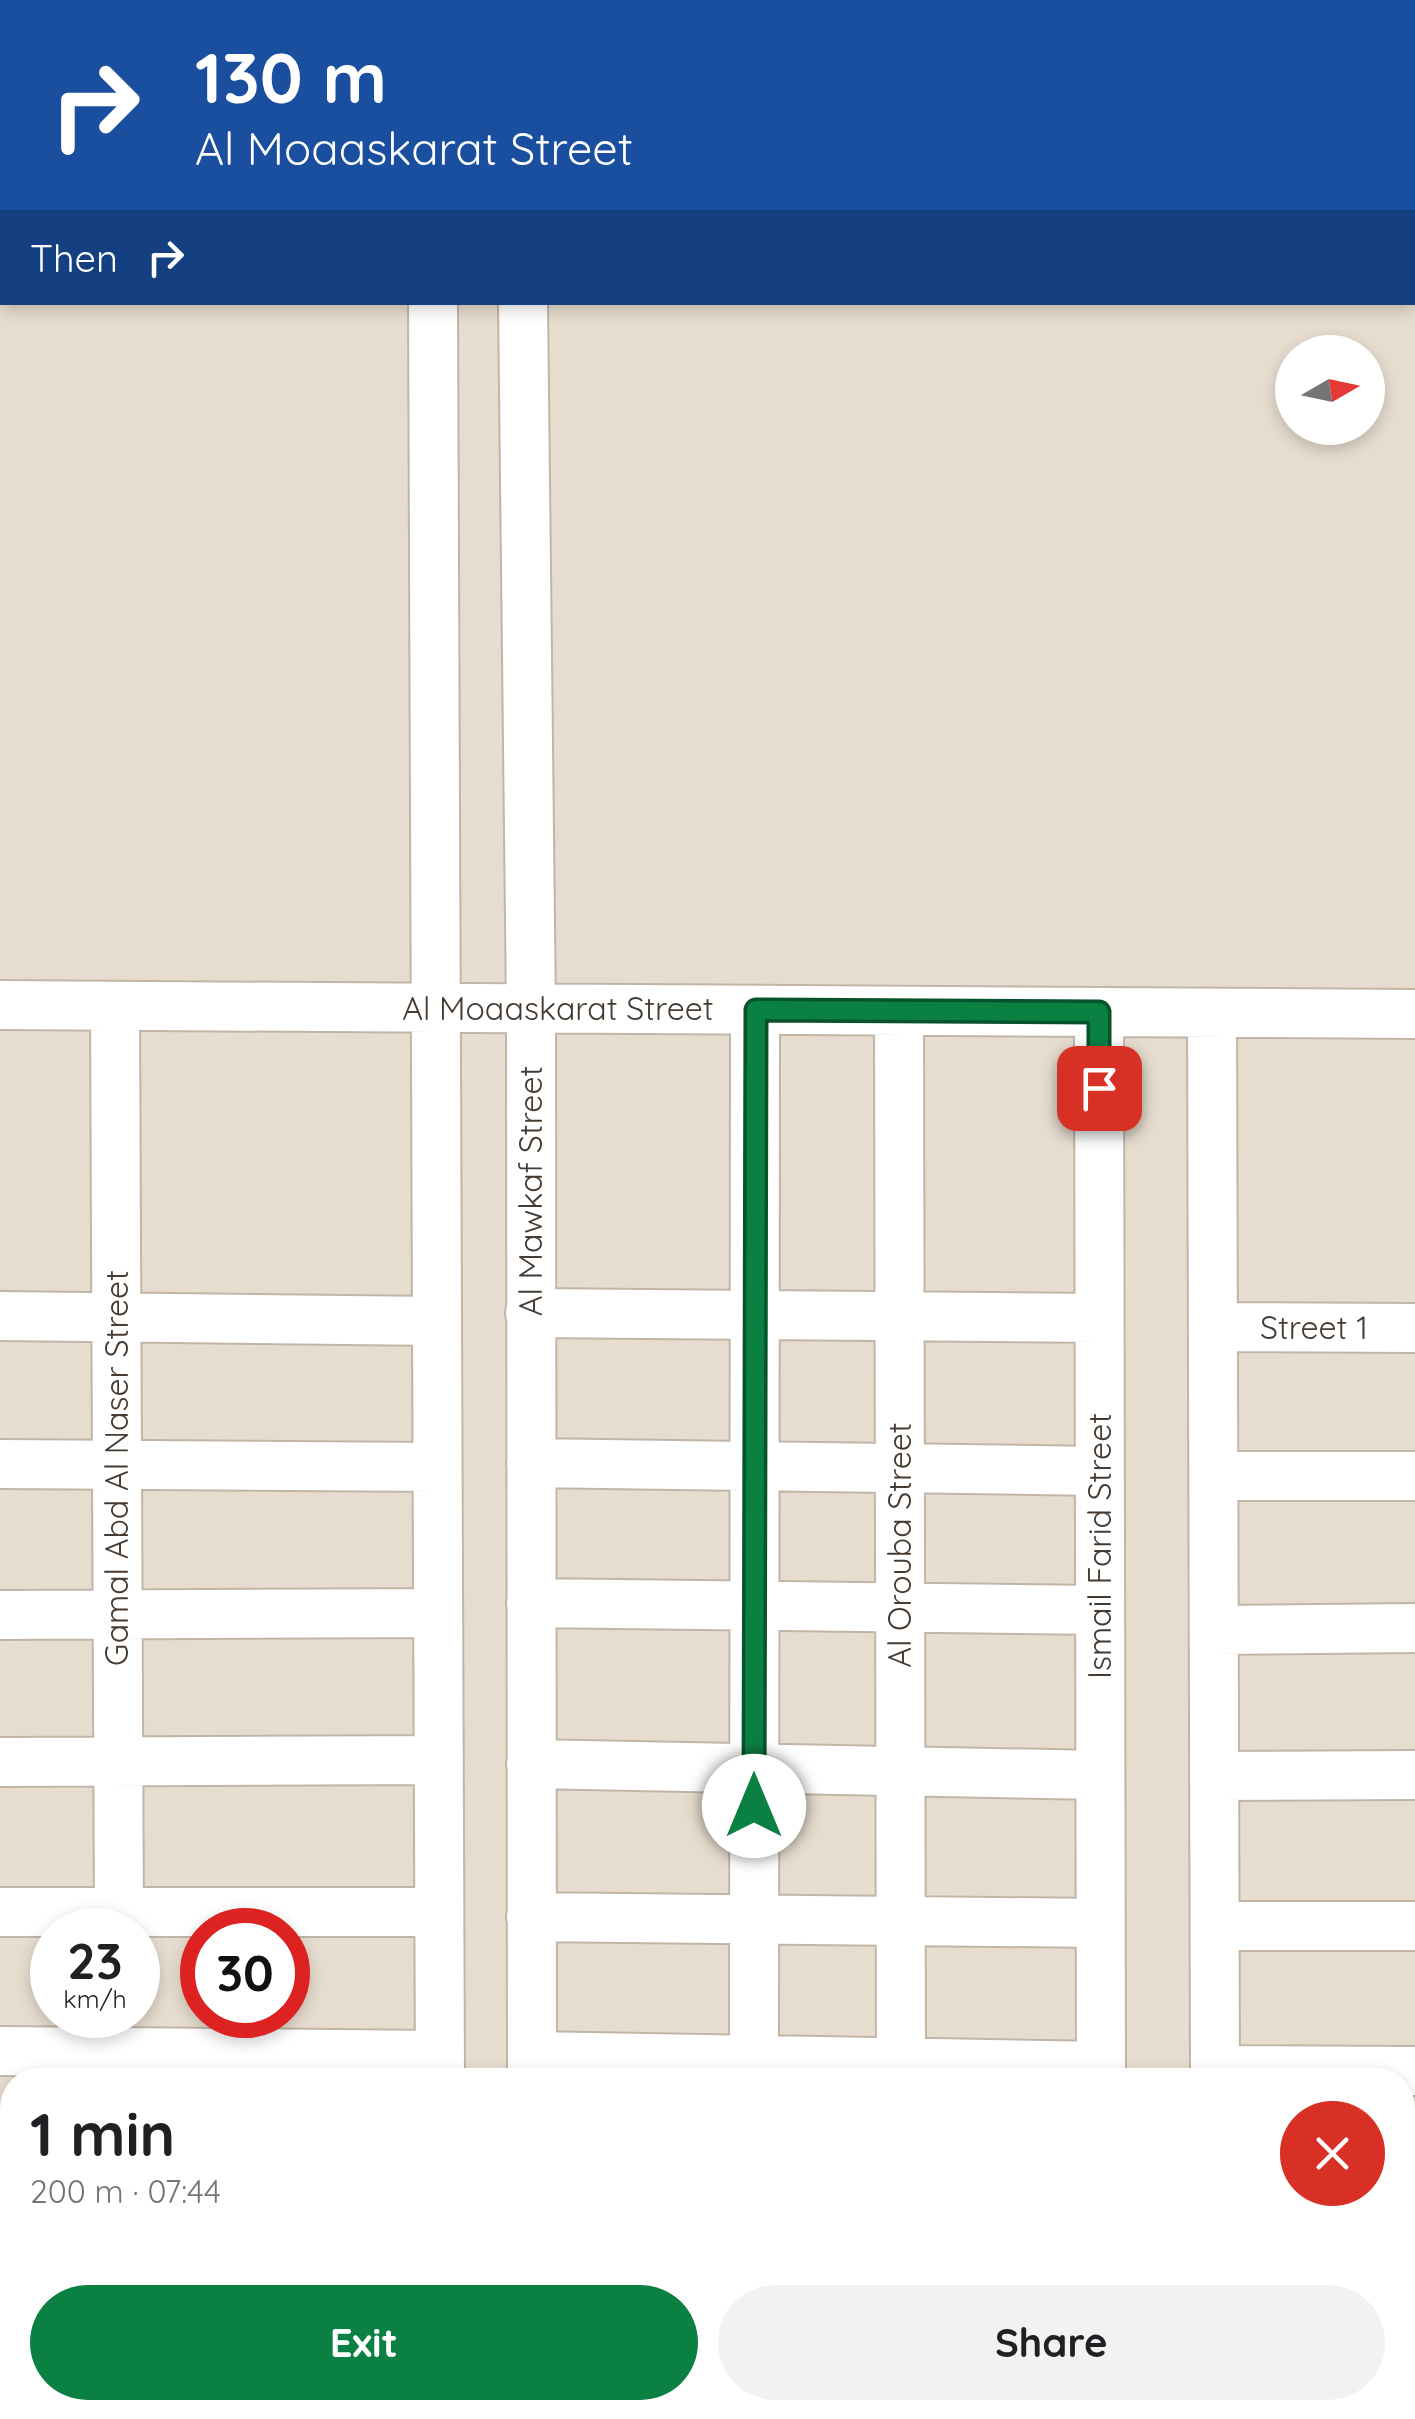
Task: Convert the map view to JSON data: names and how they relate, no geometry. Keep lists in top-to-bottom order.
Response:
{
  "streets": {
    "street": [
      "Al Moaaskarat Street",
      "Al Mawkaf Street",
      "Street 1",
      "Gamal Abd Al Naser Street",
      "Al Orouba Street",
      "Ismail Farid Street"
    ]
  },
  "crossings": [
    ["Al Moaaskarat Street", "Al Mawkaf Street"],
    ["Al Moaaskarat Street", "Gamal Abd Al Naser Street"],
    ["Al Moaaskarat Street", "Al Orouba Street"],
    ["Al Moaaskarat Street", "Ismail Farid Street"]
  ],
  "north": "right",
  "page": {
    "turn": ["130 m", "Al Moaaskarat Street"],
    "then": "Then",
    "speed": "23 km/h",
    "limit": "30",
    "heading": ["1 min", "200 m · 07:44"],
    "buttons": ["Exit", "Share"]
  }
}
